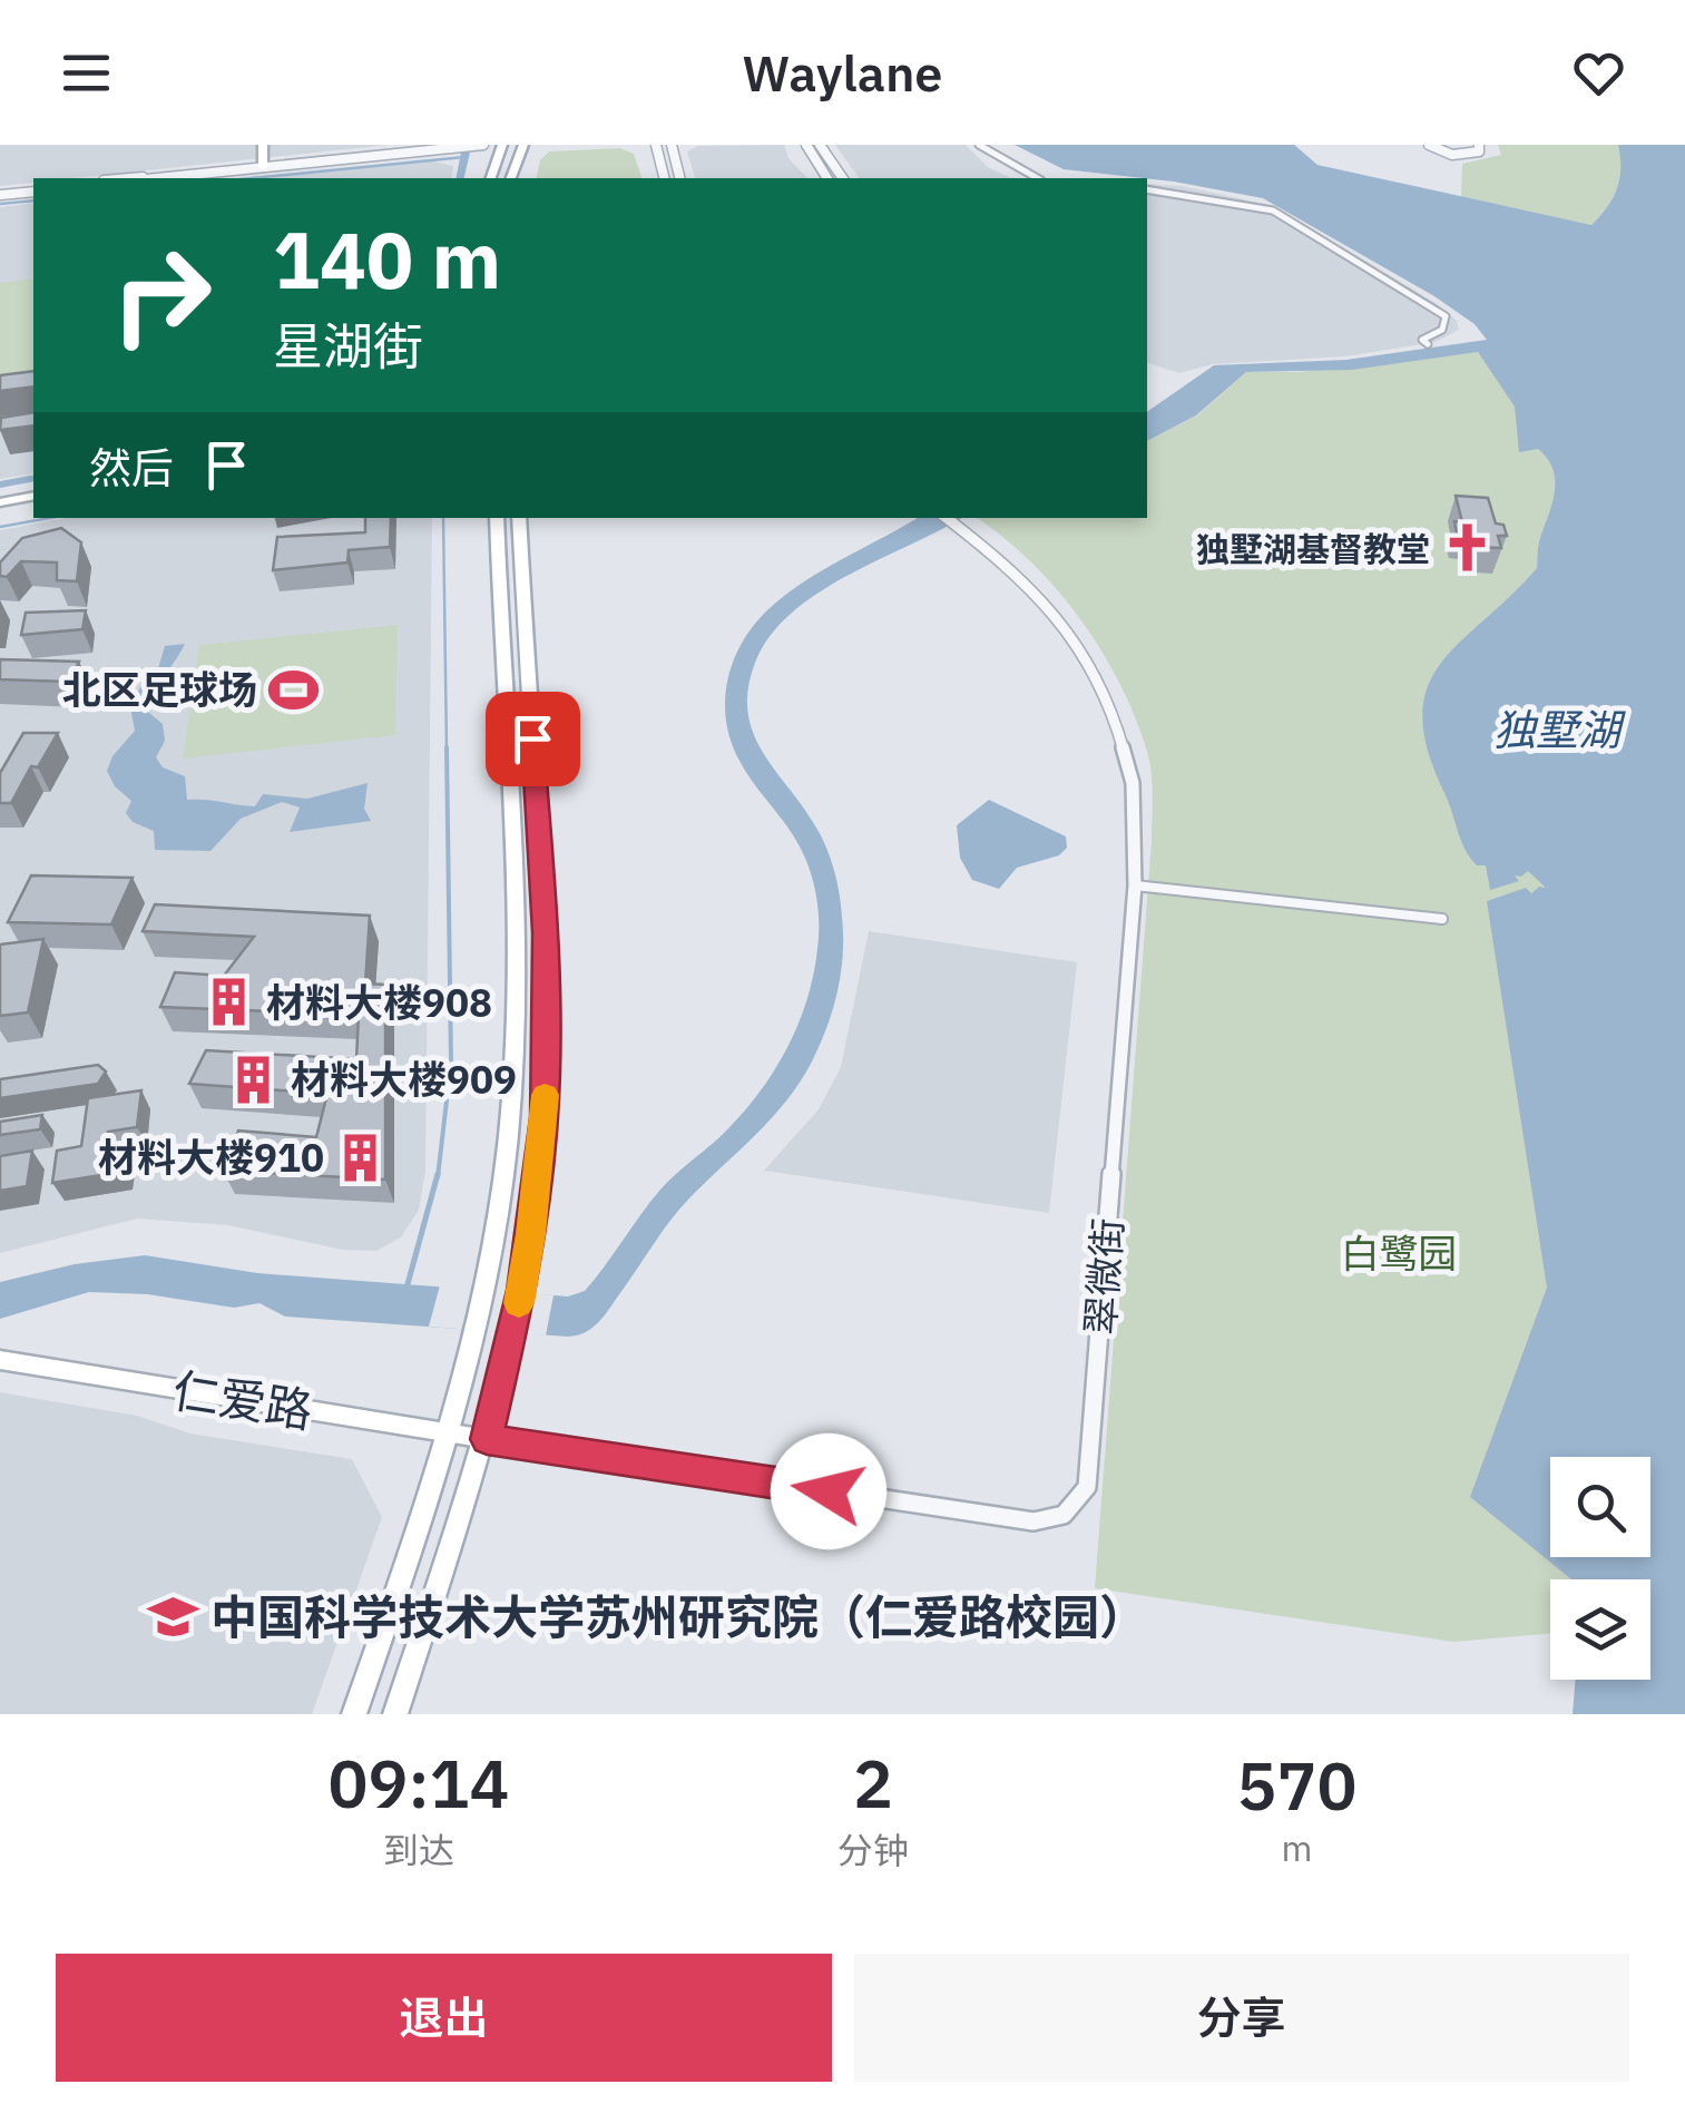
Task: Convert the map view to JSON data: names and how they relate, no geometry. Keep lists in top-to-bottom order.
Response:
{
  "streets": {
    "main road": ["仁爱路"],
    "street": ["翠微街"]
  },
  "crossings": [
    ["翠微街", "仁爱路"]
  ],
  "water": ["独墅湖"],
  "parks": ["白鹭园"],
  "places": {
    "church": ["独墅湖基督教堂"],
    "sports": ["北区足球场"],
    "building": ["材料大楼908", "材料大楼909", "材料大楼910"],
    "school or university": ["中国科学技术大学苏州研究院（仁爱路校园）"]
  },
  "page": {
    "header": "Waylane",
    "turn": ["140 m", "星湖街"],
    "then": "然后",
    "eta": [
      "09:14",
      "到达",
      "2",
      "分钟",
      "570",
      "m"
    ],
    "buttons": ["退出", "分享"]
  }
}
